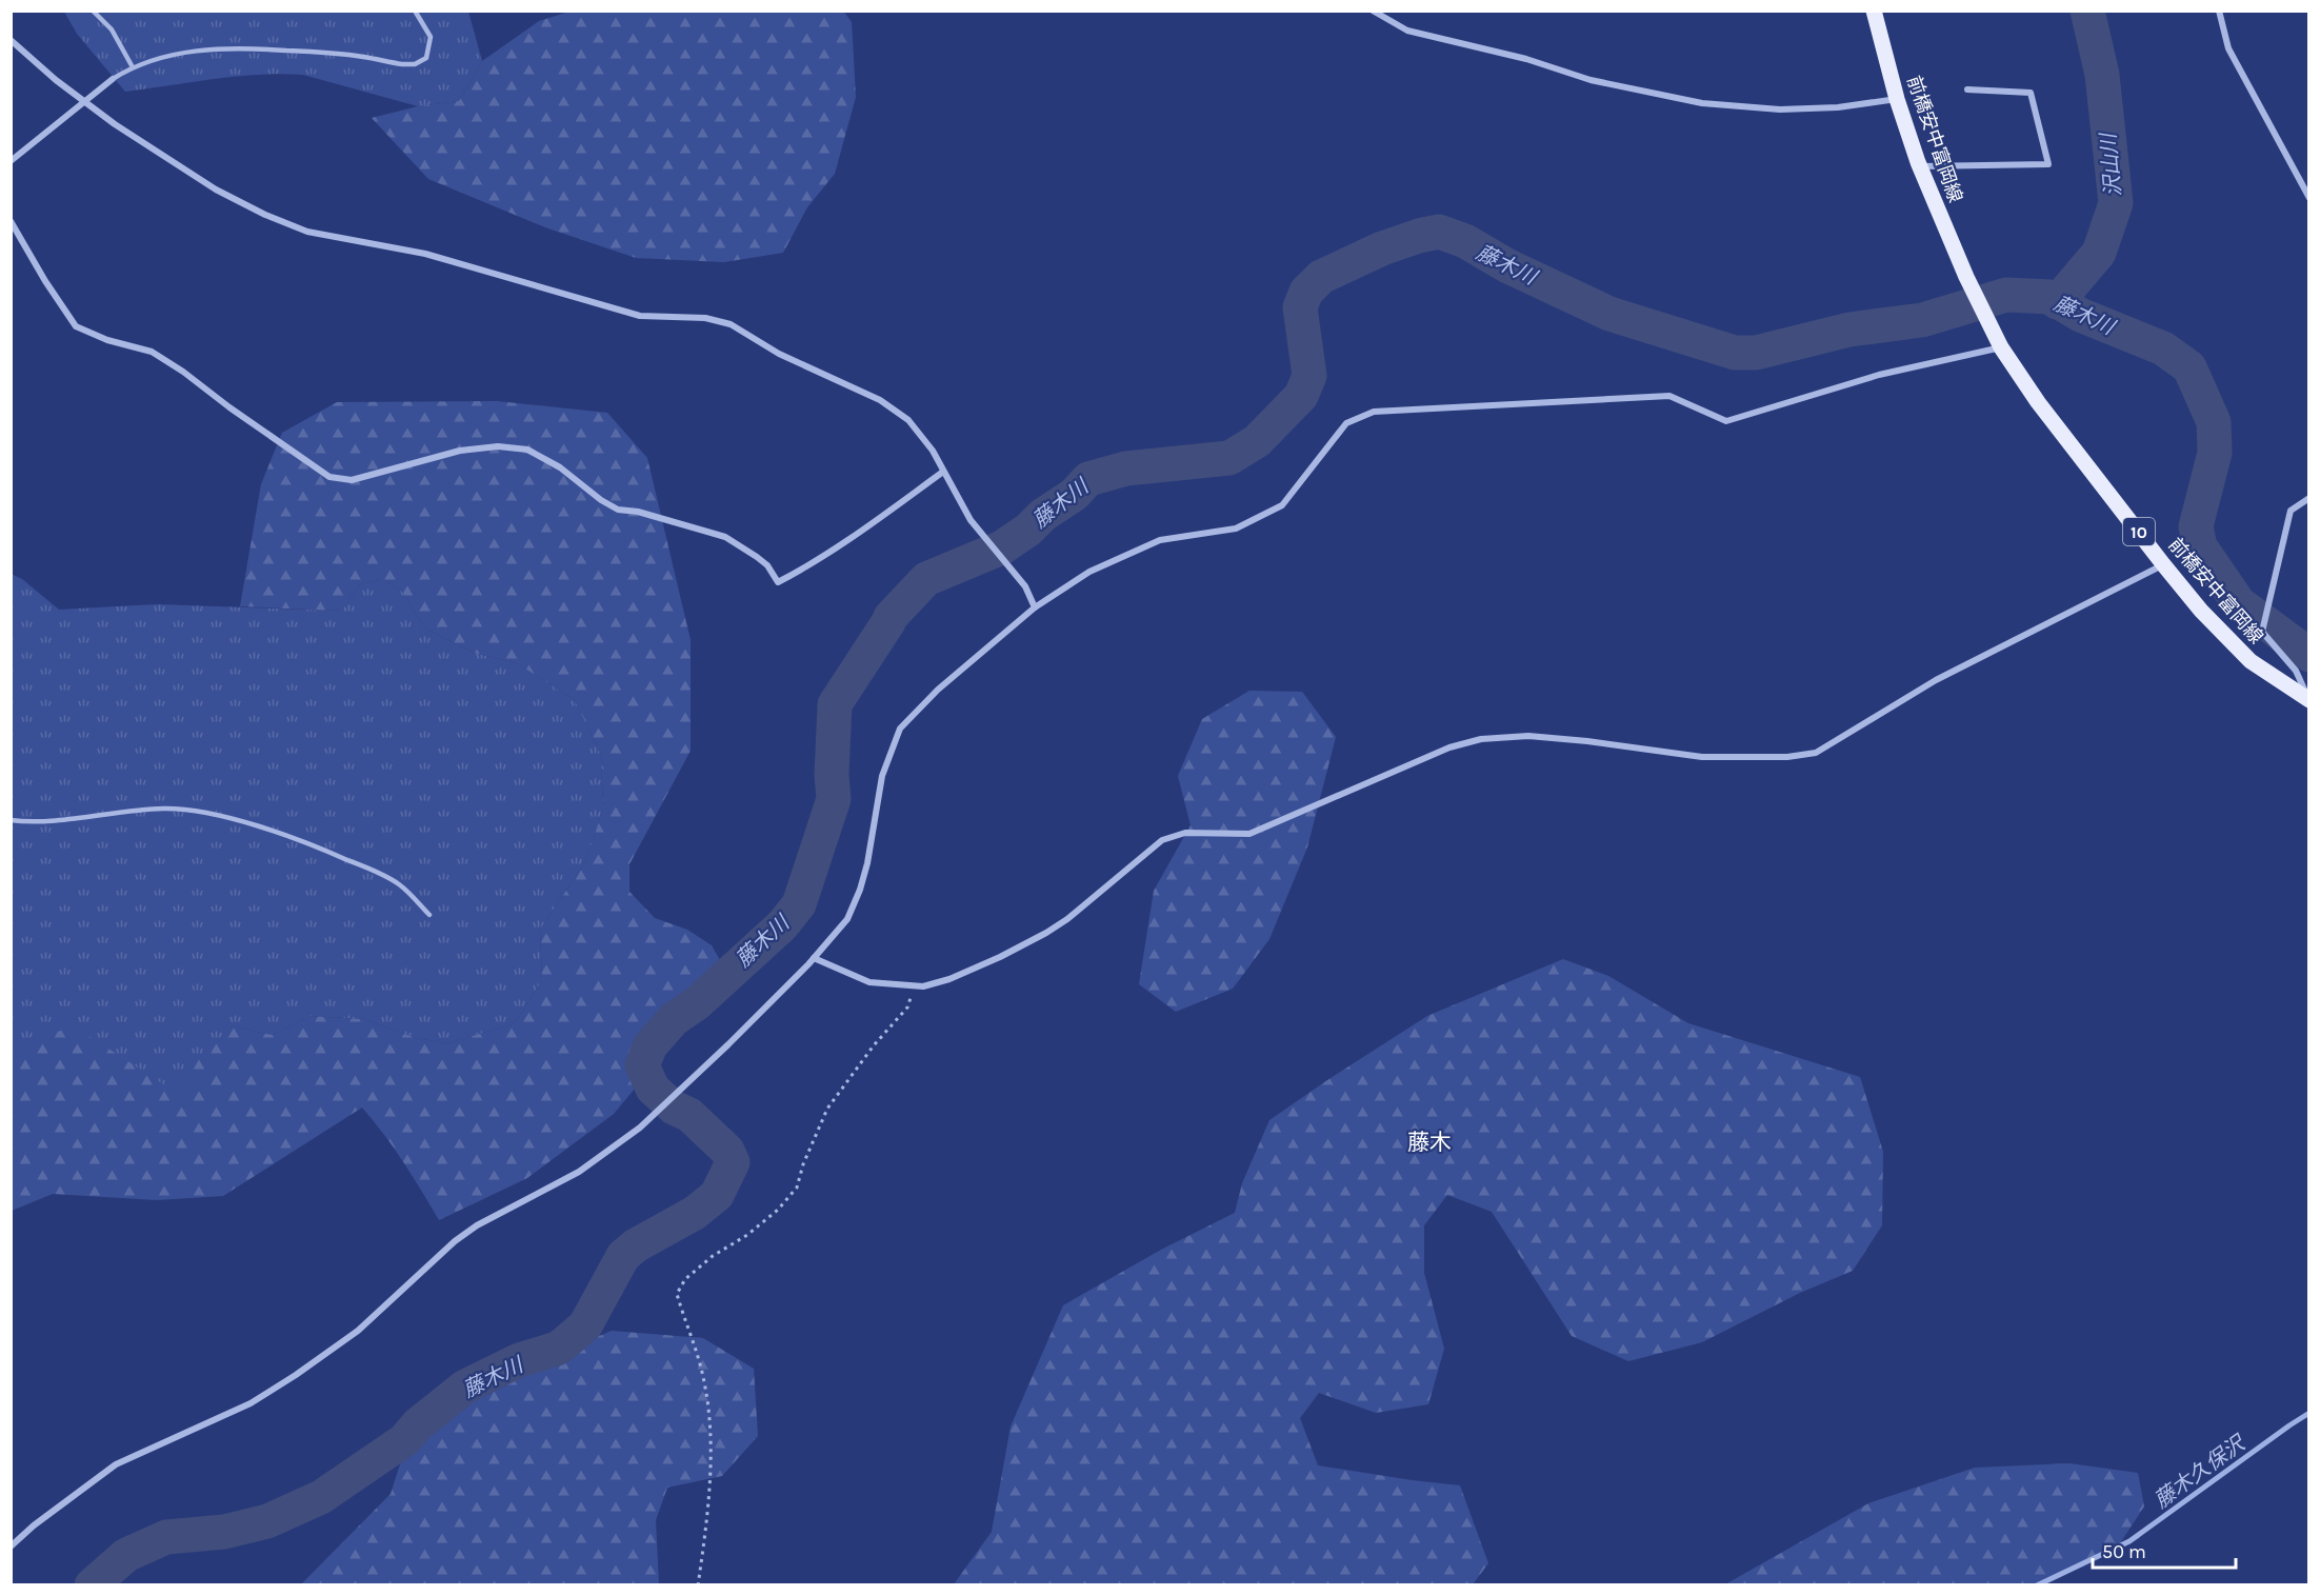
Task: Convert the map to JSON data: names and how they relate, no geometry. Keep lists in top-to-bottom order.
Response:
{
  "streets": {
    "main road": ["前橋安中富岡線", "10"]
  },
  "districts": ["藤木"],
  "water": ["沢山川", "藤木川", "藤木久保沢"],
  "scale_bar": "50 m"
}
